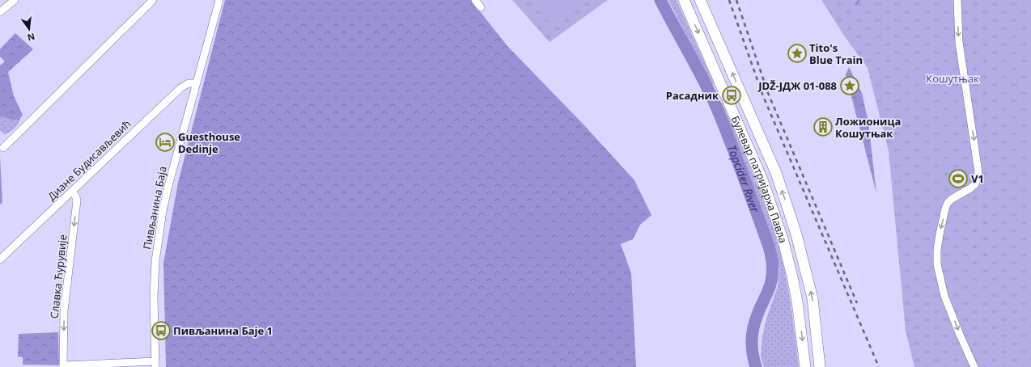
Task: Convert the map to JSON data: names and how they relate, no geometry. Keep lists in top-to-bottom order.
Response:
{
  "streets": {
    "main road": ["Булевар патријарха Павла"],
    "street": ["Диане Будисављевић", "Пивљанина Баја", "Славка Ћурувије"]
  },
  "crossings": [
    ["Диане Будисављевић", "Пивљанина Баја"],
    ["Диане Будисављевић", "Славка Ћурувије"],
    ["Пивљанина Баја", "Славка Ћурувије"]
  ],
  "one_way": ["Славка Ћурувије"],
  "water": ["Topcider River"],
  "parks": ["Кошутњак"],
  "places": {
    "place": ["Tito's Blue Train", "JDŽ-JДЖ 01-088"],
    "bus stop": ["Расадник", "Пивљанина Баје 1"],
    "building": ["Ложионица Кошутњак"],
    "hotel": ["Guesthouse Dedinje"],
    "sports": ["V1"]
  },
  "north": "bottom"
}
